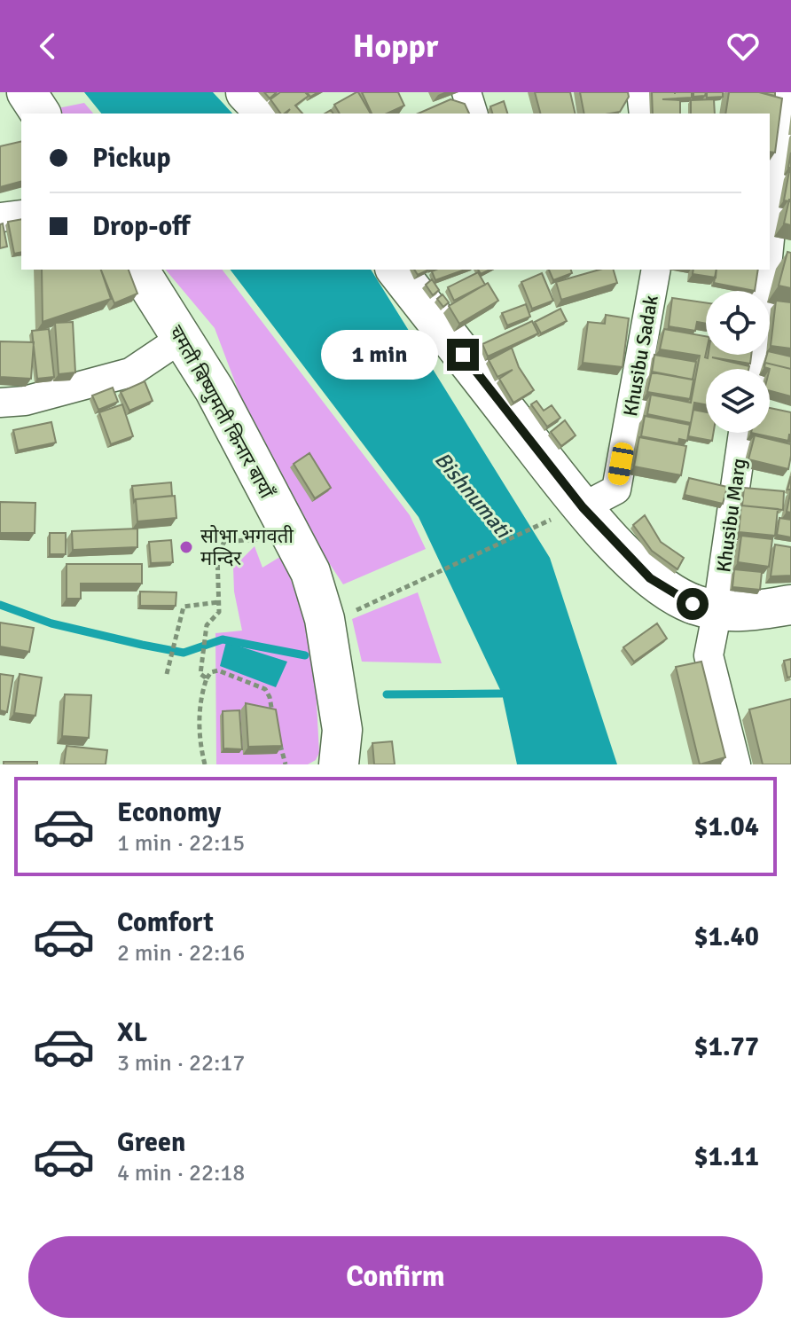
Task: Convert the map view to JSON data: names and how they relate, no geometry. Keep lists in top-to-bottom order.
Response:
{
  "streets": {
    "main road": ["चमती बिष्णुमती किनार बायाँ"],
    "street": ["Khusibu Sadak", "Khusibu Marg"]
  },
  "water": ["Bishnumati"],
  "places": ["सोभा भगवती मन्दिर"],
  "page": {
    "header": "Hoppr",
    "banner": ["Pickup", "Drop-off"],
    "bubble": "1 min",
    "list": [
      {
        "name": "Economy",
        "note": "1 min · 22:15",
        "value": "$1.04"
      },
      {
        "name": "Comfort",
        "note": "2 min · 22:16",
        "value": "$1.40"
      },
      {
        "name": "XL",
        "note": "3 min · 22:17",
        "value": "$1.77"
      },
      {
        "name": "Green",
        "note": "4 min · 22:18",
        "value": "$1.11"
      }
    ],
    "buttons": "Confirm"
  }
}
